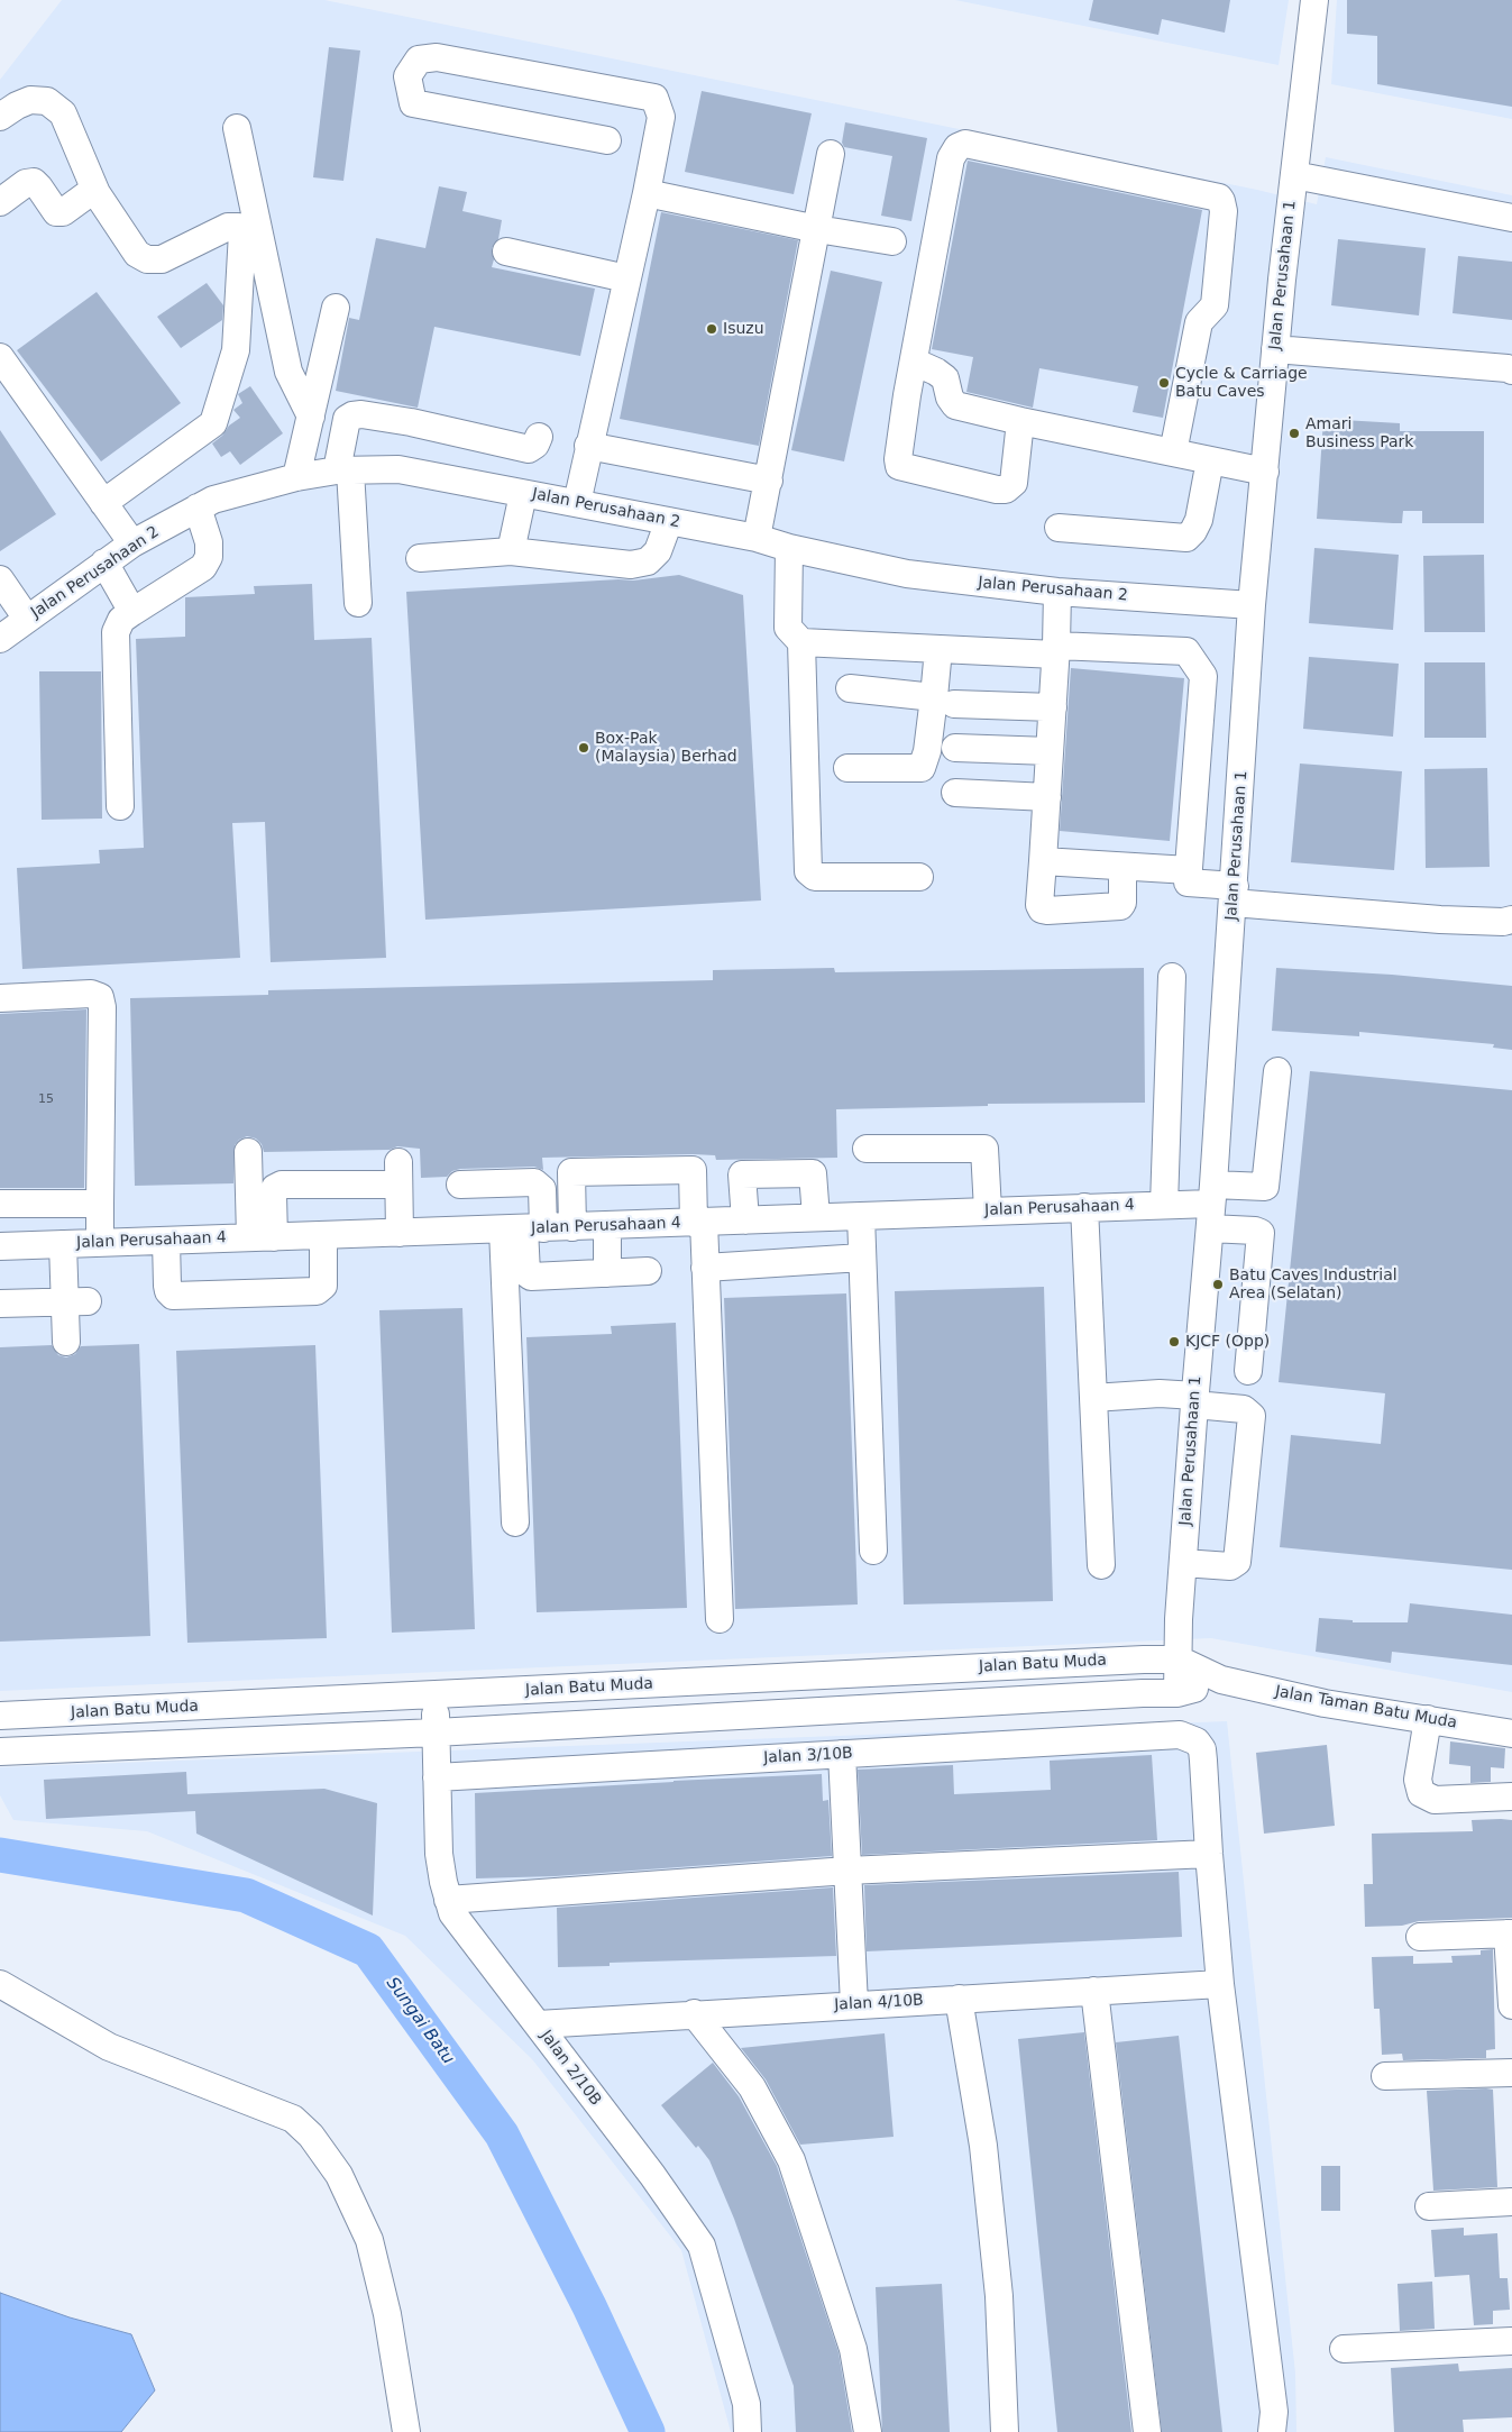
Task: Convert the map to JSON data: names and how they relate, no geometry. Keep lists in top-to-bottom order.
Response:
{
  "streets": {
    "street": [
      "Jalan Perusahaan 1",
      "Jalan Perusahaan 2",
      "Jalan Perusahaan 4",
      "Jalan Batu Muda",
      "Jalan Taman Batu Muda",
      "Jalan 3/10B",
      "Jalan 4/10B",
      "Jalan 2/10B"
    ]
  },
  "crossings": [
    ["Jalan Perusahaan 1", "Jalan Perusahaan 2"],
    ["Jalan Perusahaan 1", "Jalan Perusahaan 4"],
    ["Jalan Perusahaan 1", "Jalan Batu Muda"],
    ["Jalan Perusahaan 1", "Jalan Taman Batu Muda"],
    ["Jalan Batu Muda", "Jalan Taman Batu Muda"],
    ["Jalan Batu Muda", "Jalan 2/10B"],
    ["Jalan 3/10B", "Jalan 2/10B"],
    ["Jalan 4/10B", "Jalan 2/10B"]
  ],
  "water": ["Sungai Batu"],
  "places": [
    "Isuzu",
    "Cycle & Carriage Batu Caves",
    "Amari Business Park",
    "Box-Pak (Malaysia) Berhad",
    "Batu Caves Industrial Area (Selatan)",
    "KJCF (Opp)"
  ],
  "house_numbers": ["15"]
}
